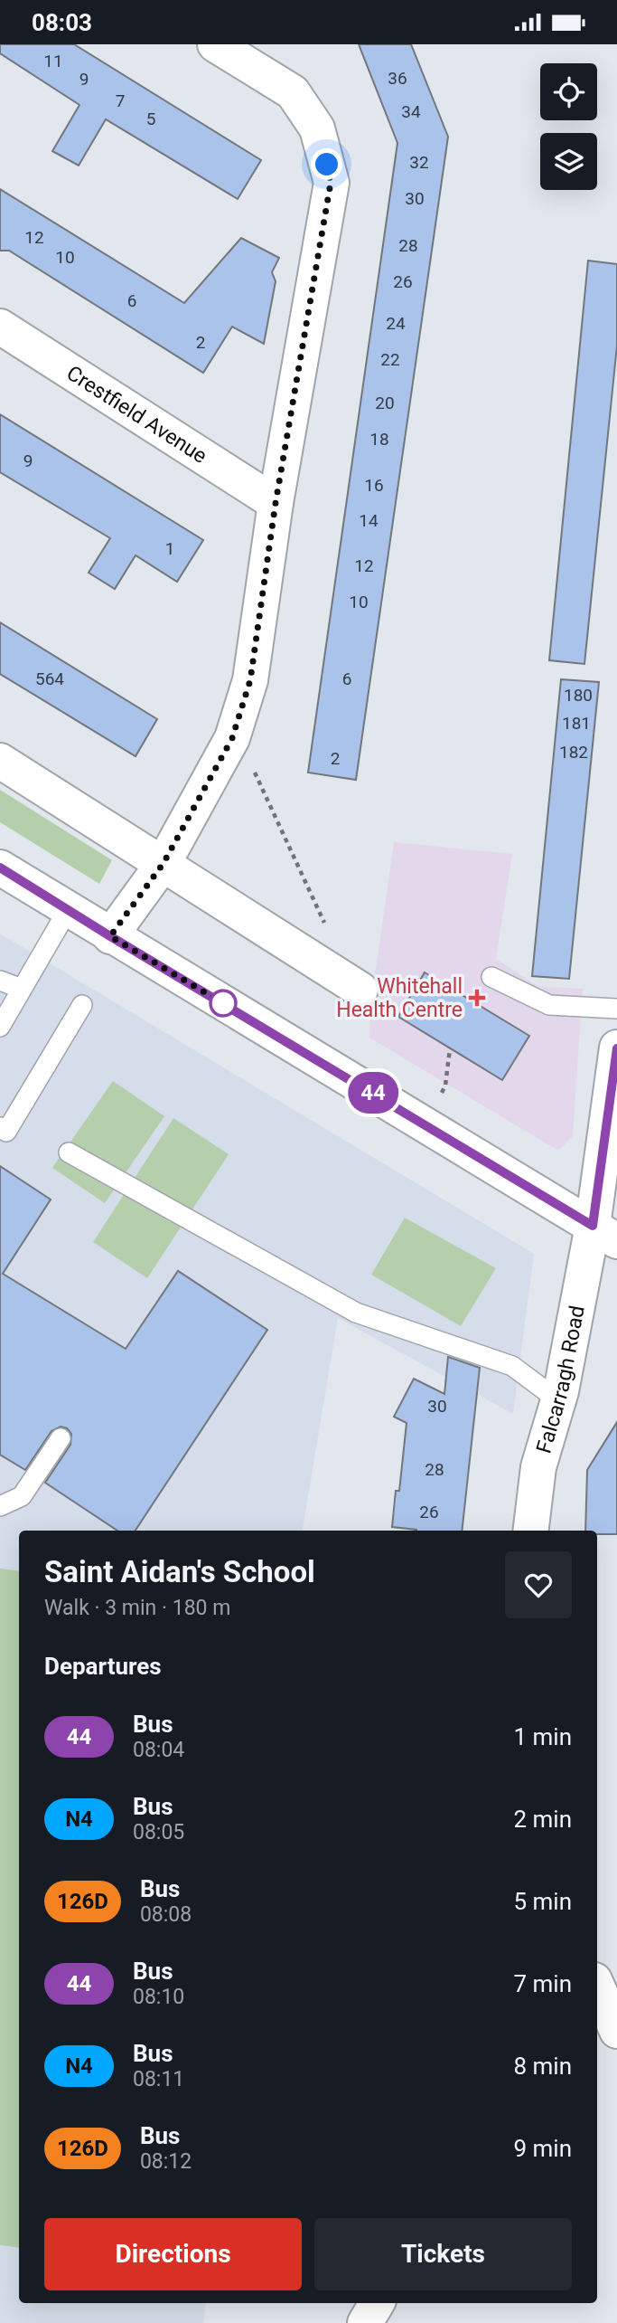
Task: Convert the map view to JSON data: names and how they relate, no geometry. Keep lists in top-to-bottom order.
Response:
{
  "streets": {
    "street": ["Crestfield Avenue", "Falcarragh Road"]
  },
  "places": {
    "health": ["Whitehall Health Centre"]
  },
  "lines": ["bus line 44"],
  "house_numbers": [
    "11",
    "36",
    "9",
    "7",
    "34",
    "5",
    "32",
    "30",
    "12",
    "28",
    "10",
    "26",
    "6",
    "24",
    "2",
    "22",
    "20",
    "18",
    "9",
    "16",
    "14",
    "1",
    "12",
    "10",
    "564",
    "6",
    "180",
    "181",
    "182",
    "2",
    "30",
    "28",
    "26"
  ],
  "page": {
    "status": "08:03",
    "on_map": "44",
    "heading": [
      ["Saint Aidan's School", "Walk · 3 min · 180 m"],
      "Departures"
    ],
    "list": [
      {
        "mark": "44",
        "name": "Bus",
        "note": "08:04",
        "value": "1 min"
      },
      {
        "mark": "N4",
        "name": "Bus",
        "note": "08:05",
        "value": "2 min"
      },
      {
        "mark": "126D",
        "name": "Bus",
        "note": "08:08",
        "value": "5 min"
      },
      {
        "mark": "44",
        "name": "Bus",
        "note": "08:10",
        "value": "7 min"
      },
      {
        "mark": "N4",
        "name": "Bus",
        "note": "08:11",
        "value": "8 min"
      },
      {
        "mark": "126D",
        "name": "Bus",
        "note": "08:12",
        "value": "9 min"
      }
    ],
    "buttons": ["Directions", "Tickets"]
  }
}
